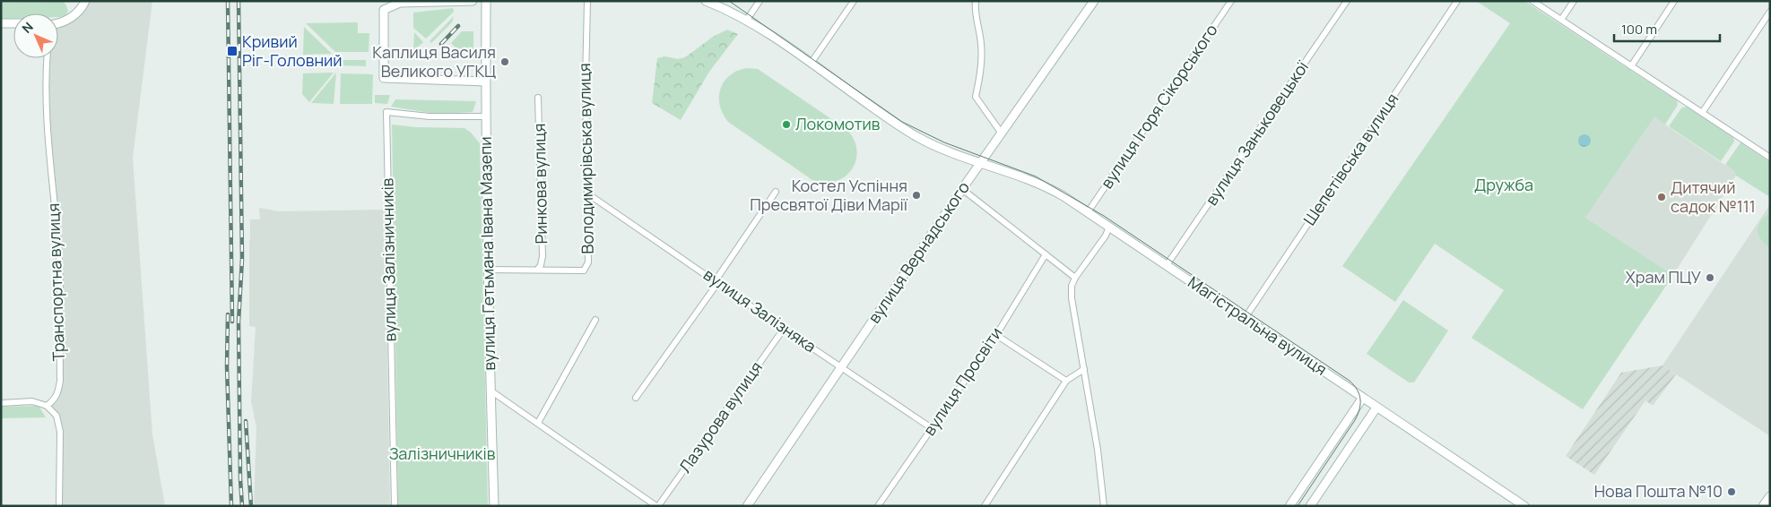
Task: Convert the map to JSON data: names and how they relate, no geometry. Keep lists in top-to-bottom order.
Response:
{
  "streets": {
    "street": [
      "вулиця Ігоря Сікорського",
      "вулиця Заньковецької",
      "Володимирівська вулиця",
      "Шепетівська вулиця",
      "Ринкова вулиця",
      "вулиця Вернадського",
      "вулиця Гетьмана Івана Мазепи",
      "вулиця Залізничників",
      "Транспортна вулиця",
      "вулиця Залізняка",
      "Магістральна вулиця",
      "вулиця Просвіти",
      "Лазурова вулиця"
    ]
  },
  "crossings": [
    ["вулиця Ігоря Сікорського", "Магістральна вулиця"],
    ["вулиця Заньковецької", "Магістральна вулиця"],
    ["Володимирівська вулиця", "Ринкова вулиця"],
    ["Володимирівська вулиця", "вулиця Залізняка"],
    ["Шепетівська вулиця", "Магістральна вулиця"],
    ["вулиця Вернадського", "вулиця Залізняка"],
    ["вулиця Вернадського", "Магістральна вулиця"],
    ["вулиця Гетьмана Івана Мазепи", "вулиця Залізничників"],
    ["вулиця Залізняка", "вулиця Просвіти"],
    ["вулиця Залізняка", "Лазурова вулиця"]
  ],
  "parks": ["Дружба", "Залізничників"],
  "places": {
    "transit": ["Кривий Ріг-Головний"],
    "other": [
      "Каплиця Василя Великого УГКЦ",
      "Локомотив",
      "Костел Успіння Пресвятої Діви Марії",
      "Дитячий садок №111",
      "Храм ПЦУ",
      "Нова Пошта №10"
    ]
  },
  "scale_bar": "100 m",
  "north": "top left"
}
